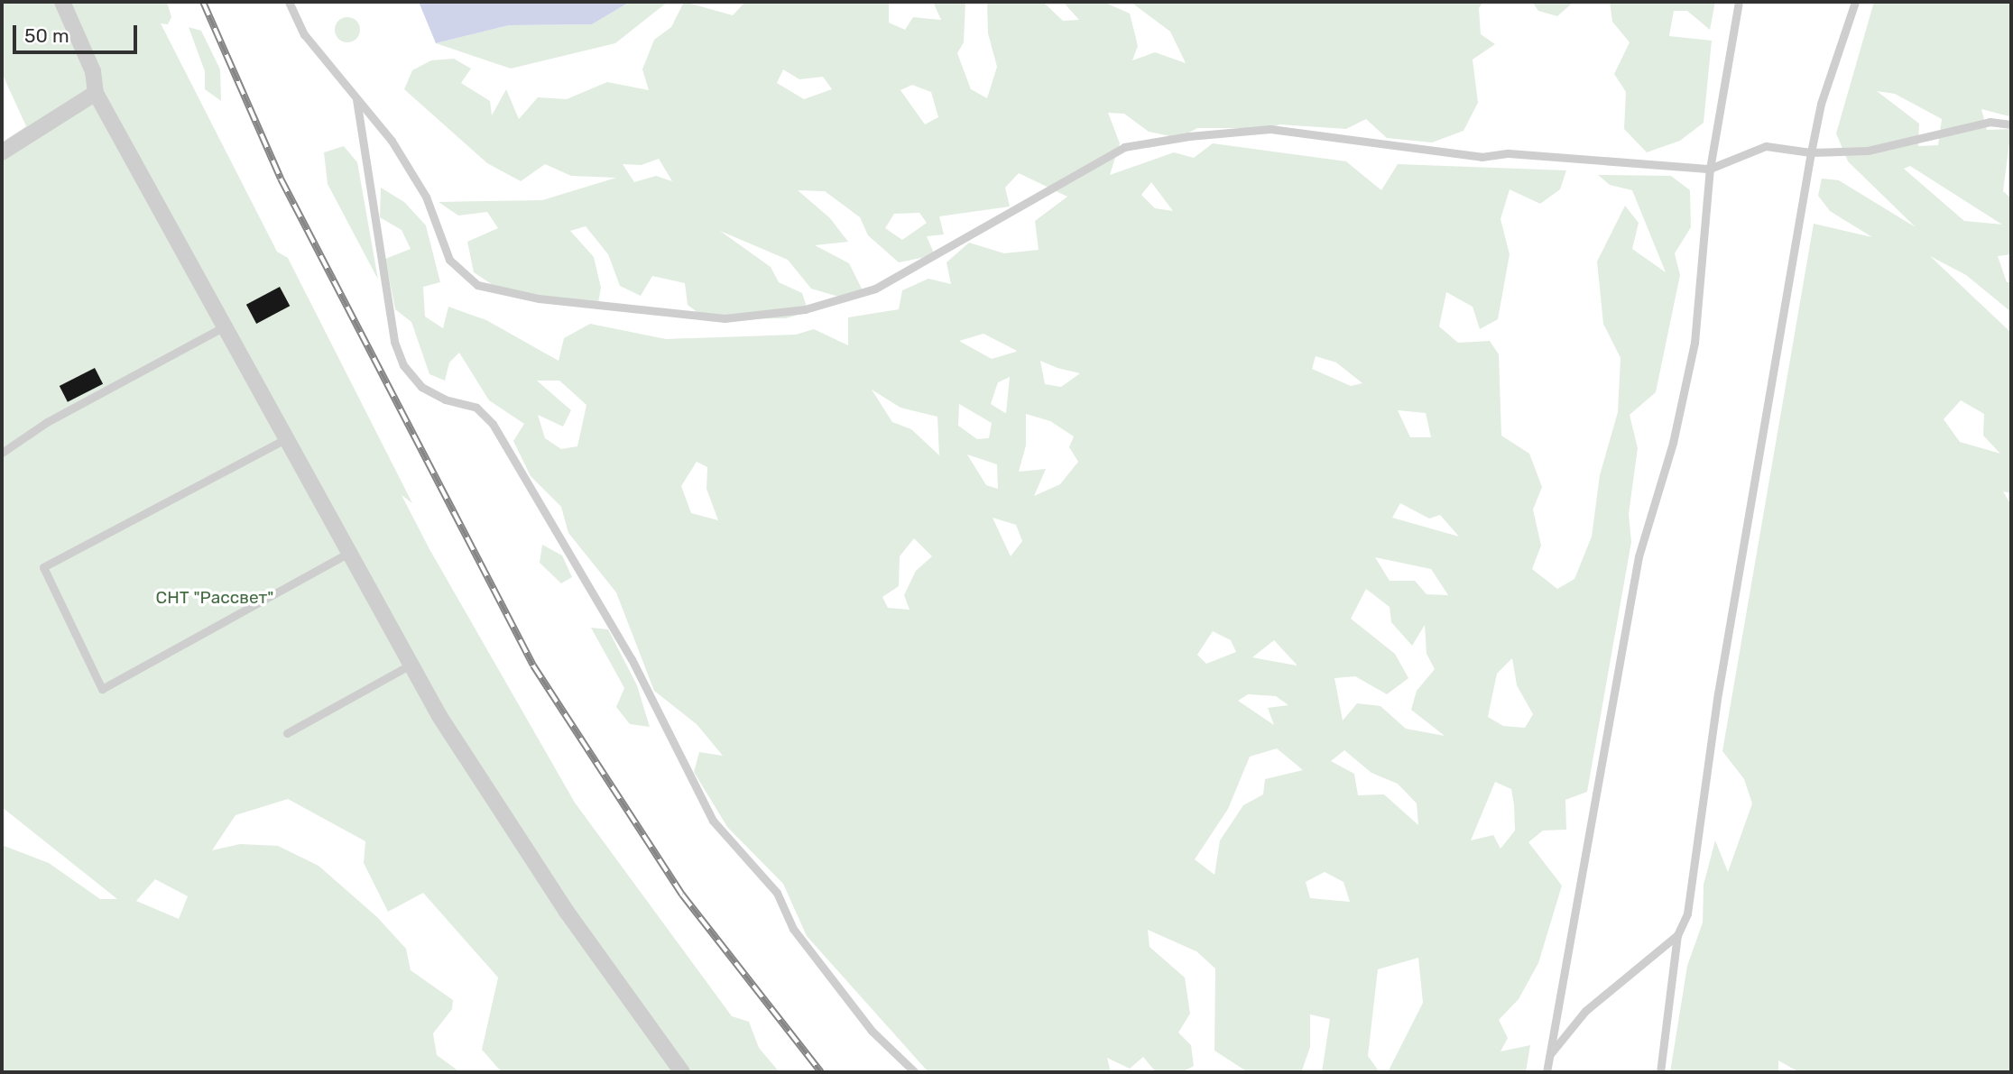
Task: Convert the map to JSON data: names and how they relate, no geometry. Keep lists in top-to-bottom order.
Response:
{
  "parks": ["СНТ \"Рассвет\""],
  "scale_bar": "50 m"
}
